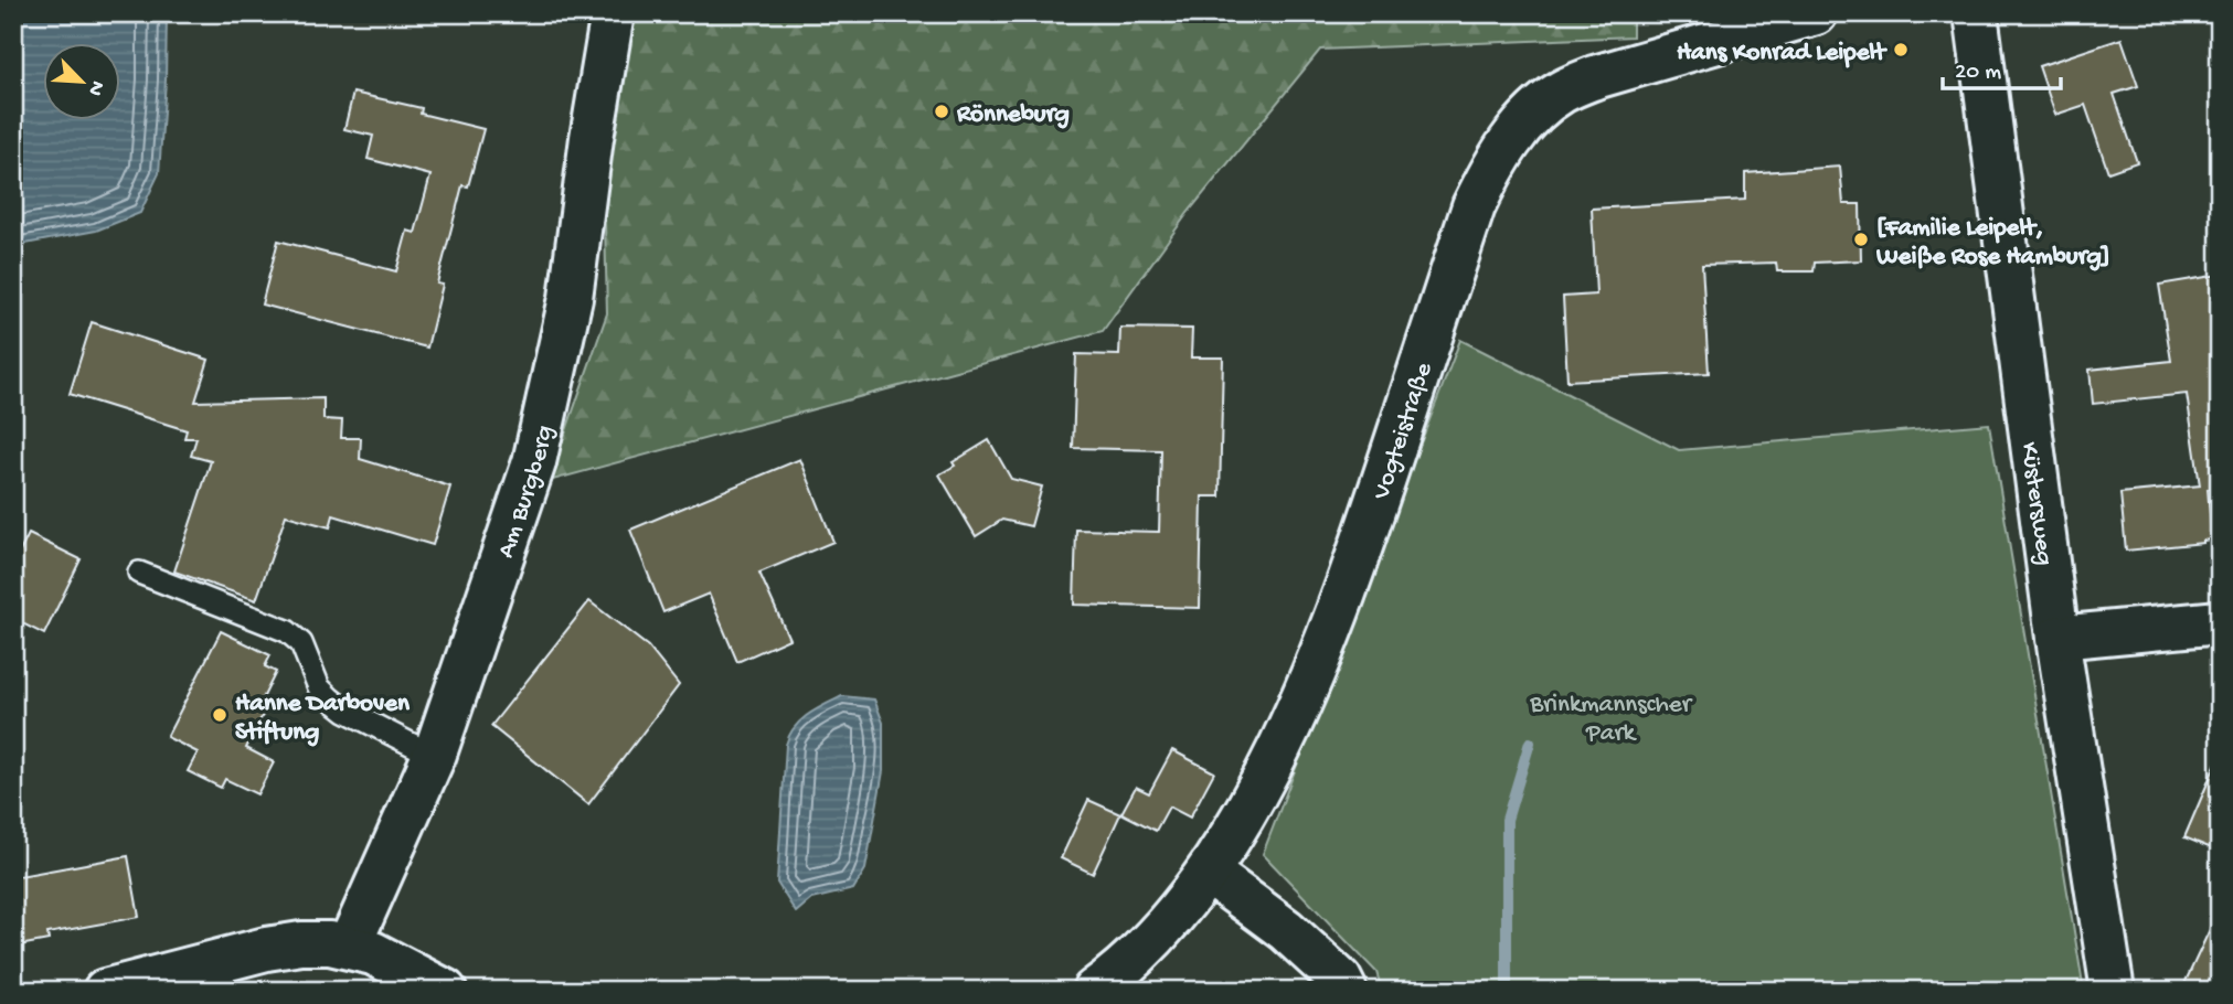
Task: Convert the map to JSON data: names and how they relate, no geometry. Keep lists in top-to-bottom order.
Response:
{
  "streets": {
    "street": ["Vogteistraße", "Am Burgberg", "Küstersweg"]
  },
  "parks": ["Brinkmannscher Park"],
  "places": [
    "Hans Konrad Leipelt",
    "Rönneburg",
    "[Familie Leipelt, Weiße Rose Hamburg]",
    "Hanne Darboven Stiftung"
  ],
  "scale_bar": "20 m",
  "north": "bottom right"
}
